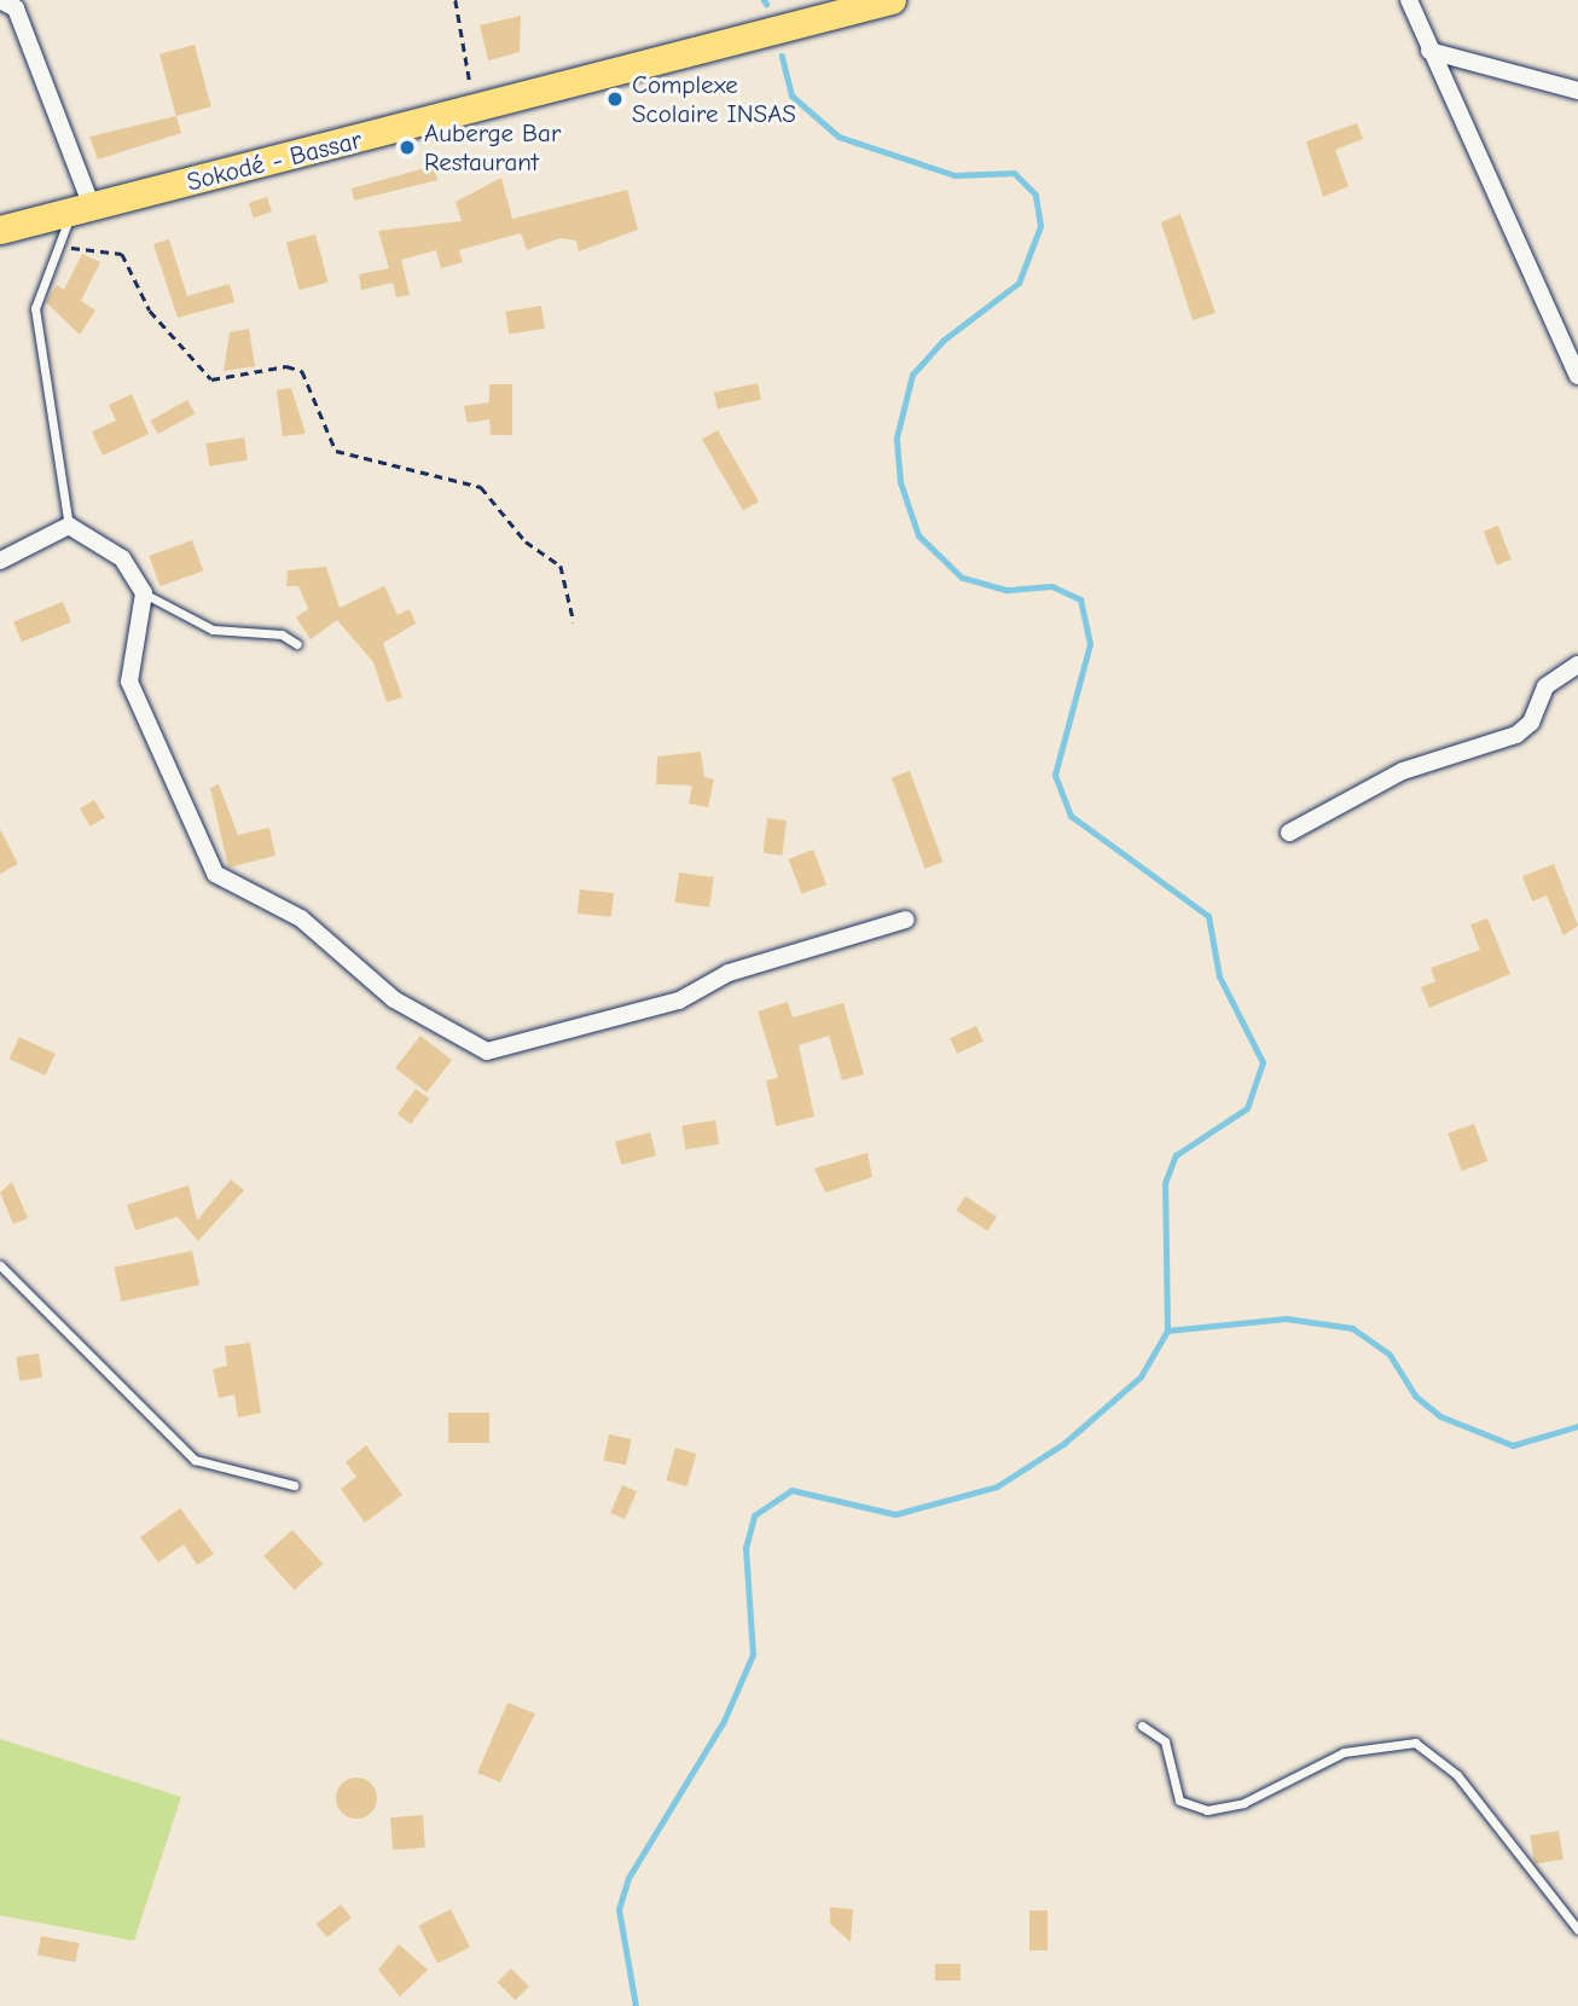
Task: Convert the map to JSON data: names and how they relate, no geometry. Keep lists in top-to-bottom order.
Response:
{
  "streets": {
    "main road": ["Sokodé - Bassar"]
  },
  "places": ["Complexe Scolaire INSAS", "Auberge Bar Restaurant"]
}
